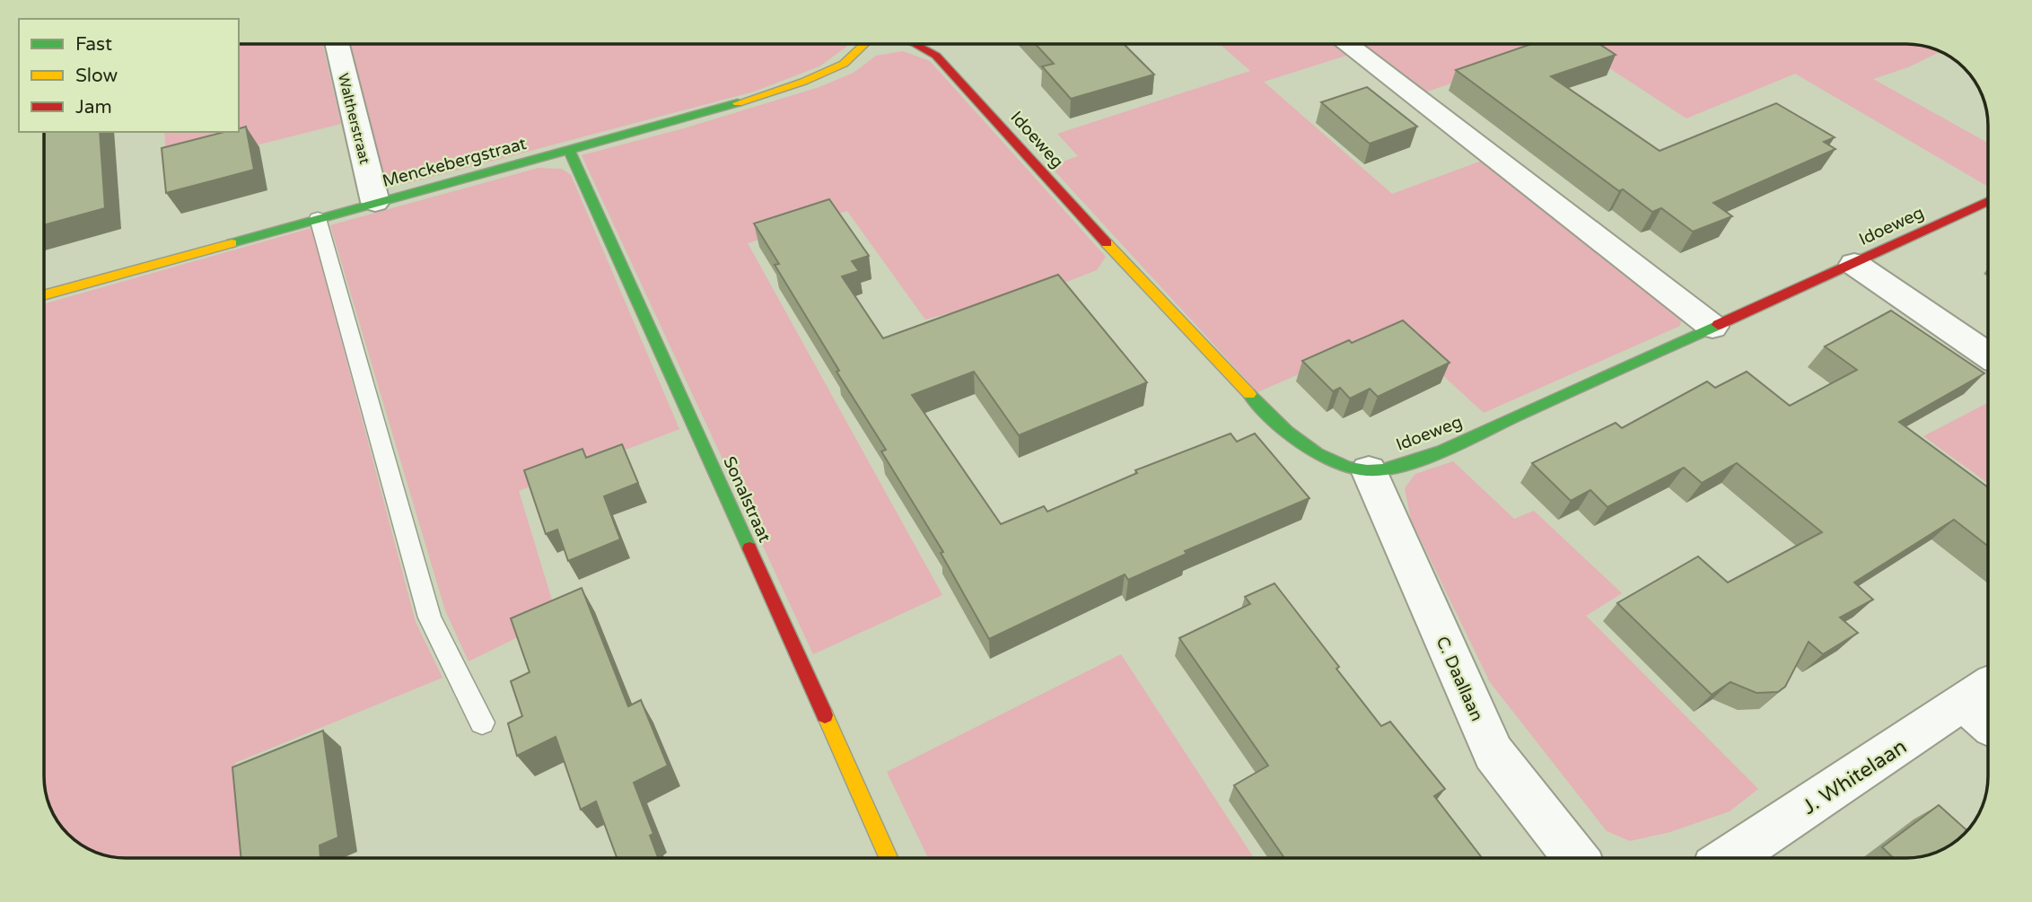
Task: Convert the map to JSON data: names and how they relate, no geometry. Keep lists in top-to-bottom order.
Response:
{
  "streets": {
    "street": [
      "Waltherstraat",
      "Idoeweg",
      "Menckebergstraat",
      "Sonalstraat",
      "C. Daallaan",
      "J. Whitelaan"
    ]
  },
  "crossings": [
    ["Waltherstraat", "Menckebergstraat"],
    ["Idoeweg", "C. Daallaan"],
    ["Menckebergstraat", "Sonalstraat"]
  ],
  "legend": ["Fast", "Slow", "Jam"]
}
